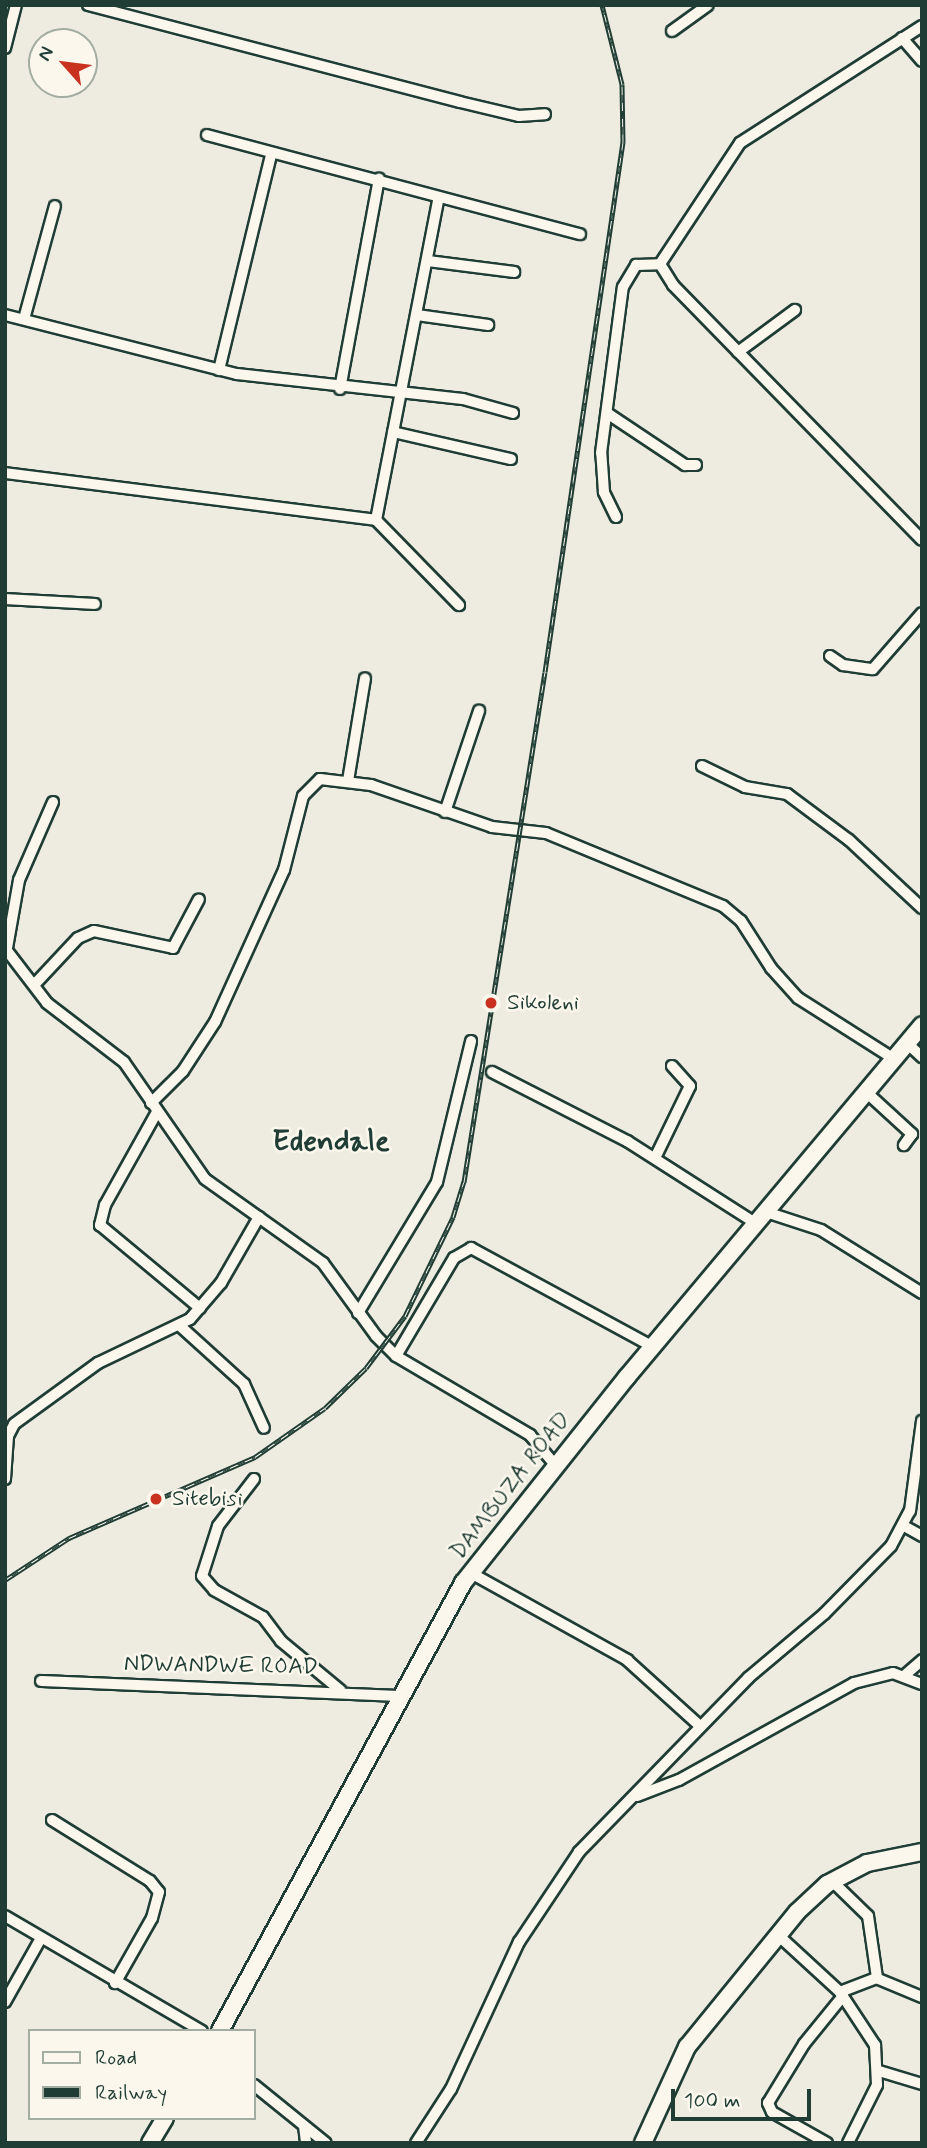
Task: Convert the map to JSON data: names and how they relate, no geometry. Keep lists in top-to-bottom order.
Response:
{
  "streets": {
    "street": ["DAMBUZA ROAD", "NDWANDWE ROAD"]
  },
  "crossings": [
    ["DAMBUZA ROAD", "NDWANDWE ROAD"]
  ],
  "districts": ["Edendale"],
  "places": ["Sikoleni", "Sitebisi"],
  "legend": ["Road", "Railway"],
  "scale_bar": "100 m",
  "north": "top left"
}
